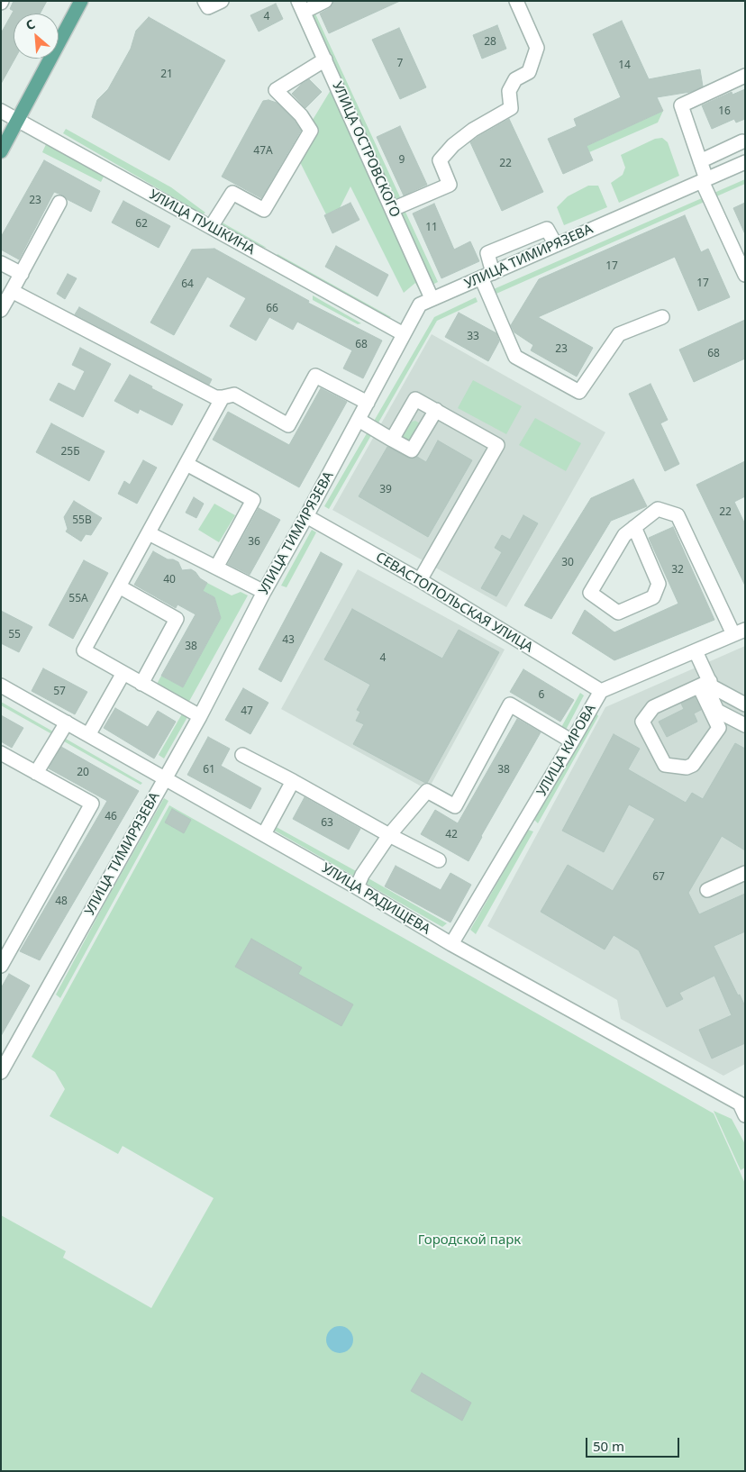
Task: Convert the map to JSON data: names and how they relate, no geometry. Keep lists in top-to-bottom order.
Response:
{
  "streets": {
    "street": [
      "УЛИЦА ОСТРОВСКОГО",
      "УЛИЦА ПУШКИНА",
      "УЛИЦА ТИМИРЯЗЕВА",
      "СЕВАСТОПОЛЬСКАЯ УЛИЦА",
      "УЛИЦА КИРОВА",
      "УЛИЦА РАДИЩЕВА"
    ]
  },
  "crossings": [
    ["УЛИЦА ОСТРОВСКОГО", "УЛИЦА ТИМИРЯЗЕВА"],
    ["УЛИЦА ПУШКИНА", "УЛИЦА ТИМИРЯЗЕВА"],
    ["УЛИЦА ТИМИРЯЗЕВА", "СЕВАСТОПОЛЬСКАЯ УЛИЦА"],
    ["УЛИЦА ТИМИРЯЗЕВА", "УЛИЦА РАДИЩЕВА"],
    ["СЕВАСТОПОЛЬСКАЯ УЛИЦА", "УЛИЦА КИРОВА"],
    ["УЛИЦА КИРОВА", "УЛИЦА РАДИЩЕВА"]
  ],
  "parks": ["Городской парк"],
  "house_numbers": [
    "4",
    "28",
    "7",
    "14",
    "21",
    "16",
    "47А",
    "9",
    "22",
    "23",
    "62",
    "11",
    "17",
    "17",
    "64",
    "66",
    "33",
    "68",
    "23",
    "68",
    "25Б",
    "39",
    "22",
    "55В",
    "36",
    "30",
    "32",
    "40",
    "55А",
    "55",
    "43",
    "38",
    "4",
    "57",
    "6",
    "47",
    "61",
    "38",
    "20",
    "46",
    "63",
    "42",
    "67",
    "48"
  ],
  "scale_bar": "50 m",
  "north": "top left"
}
